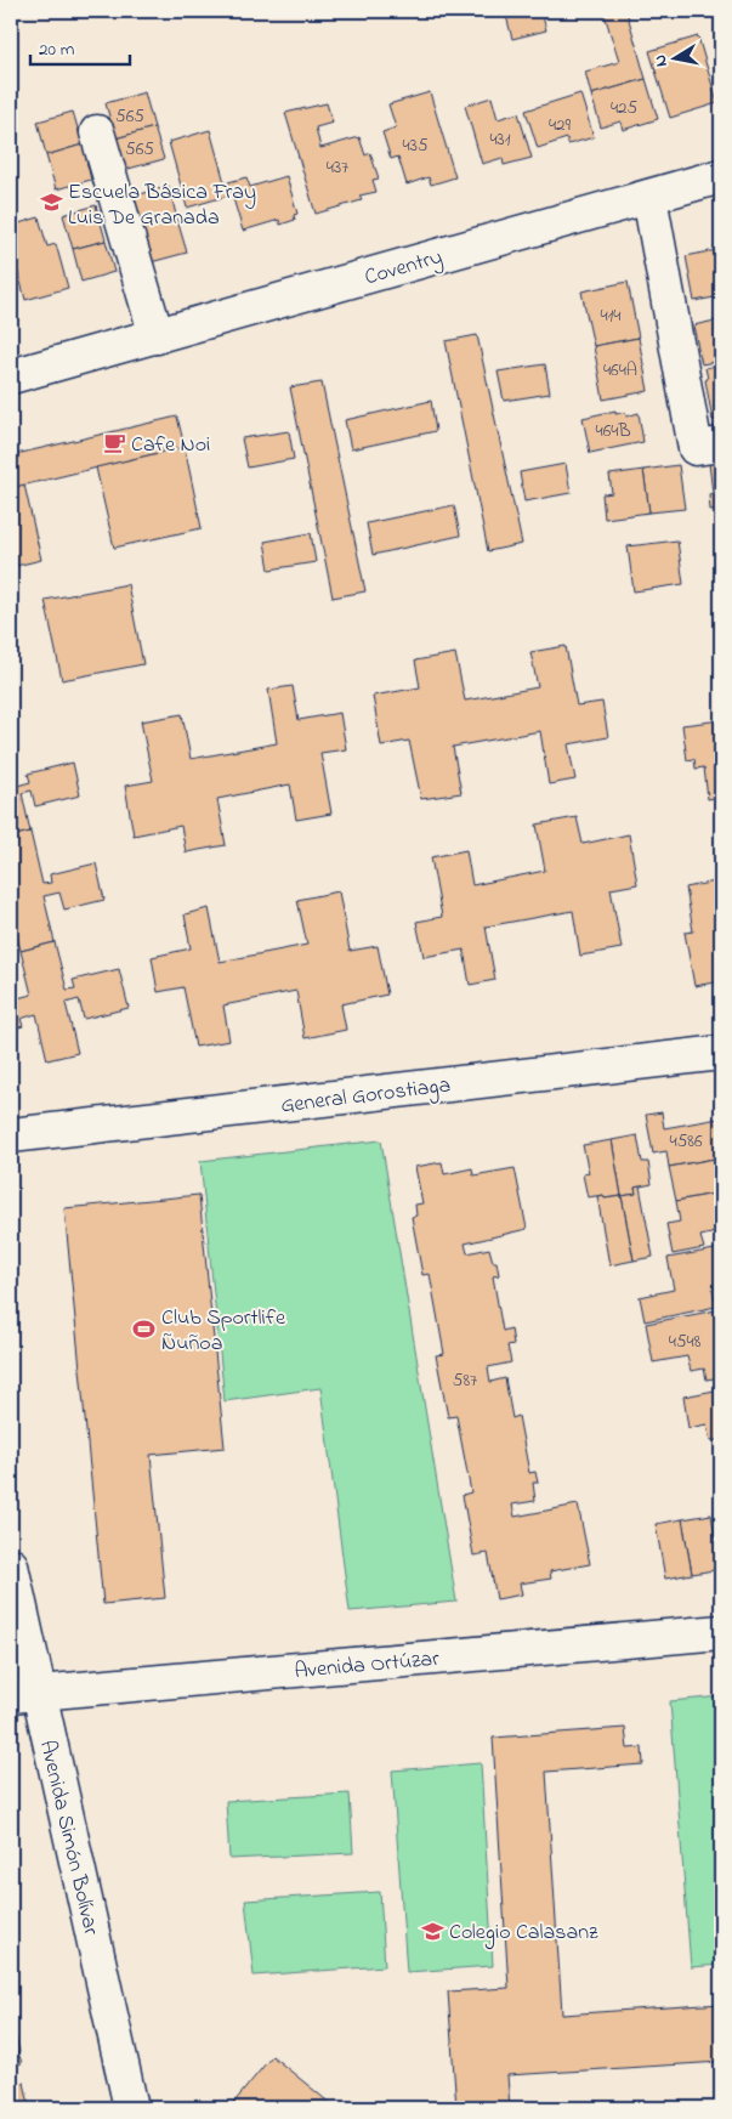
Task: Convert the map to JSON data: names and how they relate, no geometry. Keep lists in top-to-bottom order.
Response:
{
  "streets": {
    "street": [
      "Coventry",
      "General Gorostiaga",
      "Avenida Ortúzar",
      "Avenida Simón Bolívar"
    ]
  },
  "crossings": [
    ["Avenida Ortúzar", "Avenida Simón Bolívar"]
  ],
  "places": {
    "school or university": ["Escuela Básica Fray Luis De Granada", "Colegio Calasanz"],
    "cafe": ["Cafe Noi"],
    "sports": ["Club Sportlife Ñuñoa"]
  },
  "house_numbers": [
    "425",
    "565",
    "429",
    "431",
    "435",
    "565",
    "437",
    "414",
    "464A",
    "464B",
    "4586",
    "4548",
    "587"
  ],
  "scale_bar": "20 m",
  "north": "left"
}
